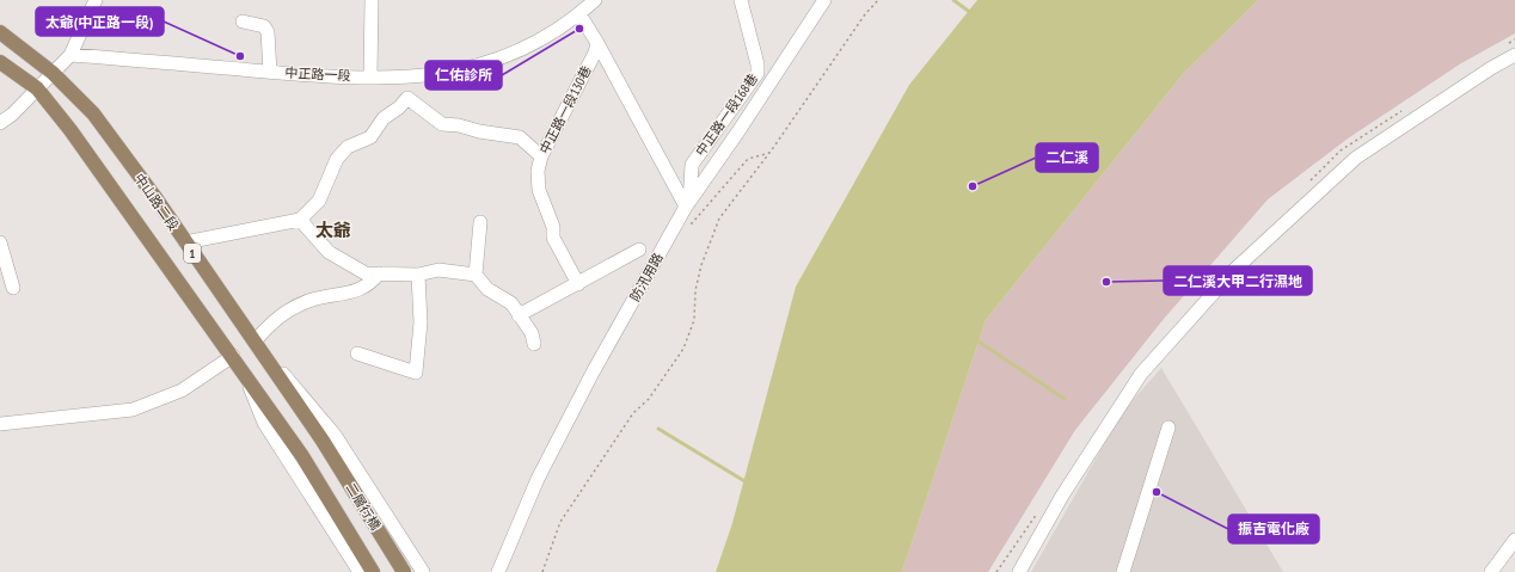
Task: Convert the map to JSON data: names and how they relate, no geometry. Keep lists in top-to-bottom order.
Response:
{
  "streets": {
    "main road": ["中山路二段", "1", "二層行橋"],
    "street": [
      "中正路一段",
      "中正路一段130巷",
      "中正路一段168巷",
      "防汛用路"
    ]
  },
  "crossings": [
    ["中正路一段", "中正路一段130巷"],
    ["中正路一段130巷", "中正路一段168巷"],
    ["中正路一段130巷", "防汛用路"],
    ["中正路一段168巷", "防汛用路"],
    ["中山路二段", "二層行橋"]
  ],
  "districts": ["太爺"],
  "places": [
    "仁佑診所",
    "太爺(中正路一段)",
    "二仁溪",
    "二仁溪大甲二行濕地",
    "振吉電化廠"
  ]
}
